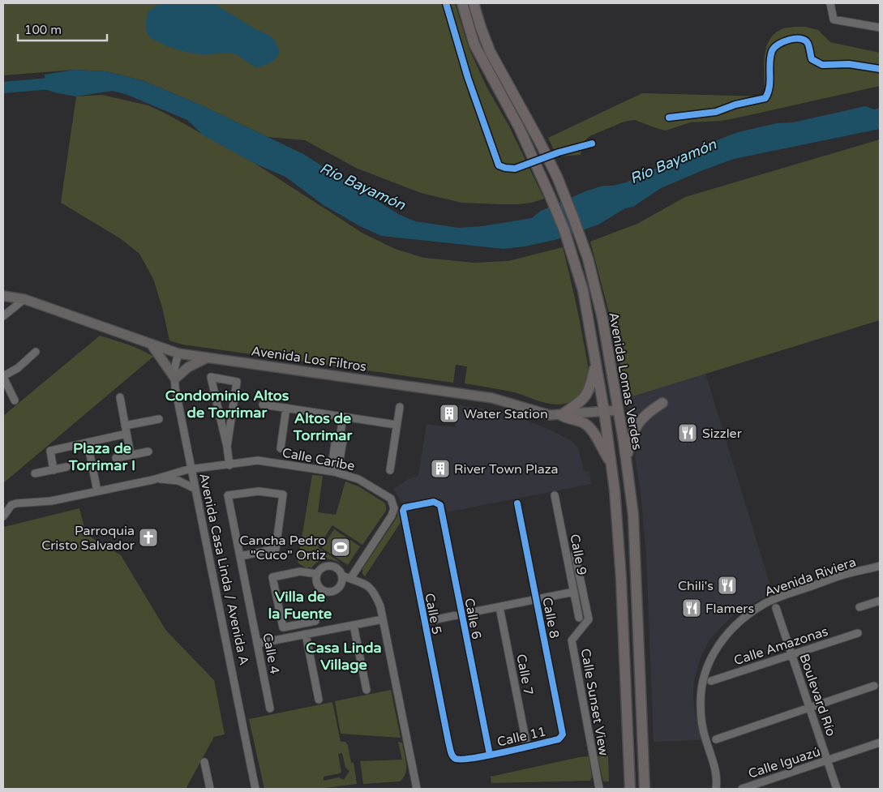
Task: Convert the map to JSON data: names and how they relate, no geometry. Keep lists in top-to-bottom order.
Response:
{
  "streets": {
    "highway": ["Avenida Lomas Verdes"],
    "main road": ["Avenida Los Filtros"],
    "street": [
      "Calle Caribe",
      "Calle 9",
      "Avenida Casa Linda / Avenida A",
      "Avenida Riviera",
      "Calle 5",
      "Calle 8",
      "Calle 6",
      "Calle Amazonas",
      "Calle 4",
      "Calle 7",
      "Boulevard Río",
      "Calle Sunset View",
      "Calle 11",
      "Calle Iguazú"
    ]
  },
  "crossings": [
    ["Avenida Los Filtros", "Avenida Lomas Verdes"],
    ["Avenida Los Filtros", "Avenida Casa Linda / Avenida A"],
    ["Calle Caribe", "Avenida Casa Linda / Avenida A"],
    ["Calle 5", "Calle 6"],
    ["Calle 5", "Calle 11"],
    ["Calle 8", "Calle 11"],
    ["Calle 6", "Calle 11"],
    ["Calle Amazonas", "Boulevard Río"],
    ["Calle 7", "Calle 11"],
    ["Boulevard Río", "Calle Iguazú"]
  ],
  "districts": [
    "Condominio Altos de Torrimar",
    "Altos de Torrimar",
    "Plaza de Torrimar I",
    "Villa de la Fuente",
    "Casa Linda Village"
  ],
  "water": ["Río Bayamón"],
  "places": {
    "building": ["Water Station", "River Town Plaza"],
    "restaurant": ["Sizzler", "Chili's", "Flamers"],
    "church": ["Parroquia Cristo Salvador"],
    "sports": ["Cancha Pedro \"Cuco\" Ortiz"]
  },
  "scale_bar": "100 m"
}
